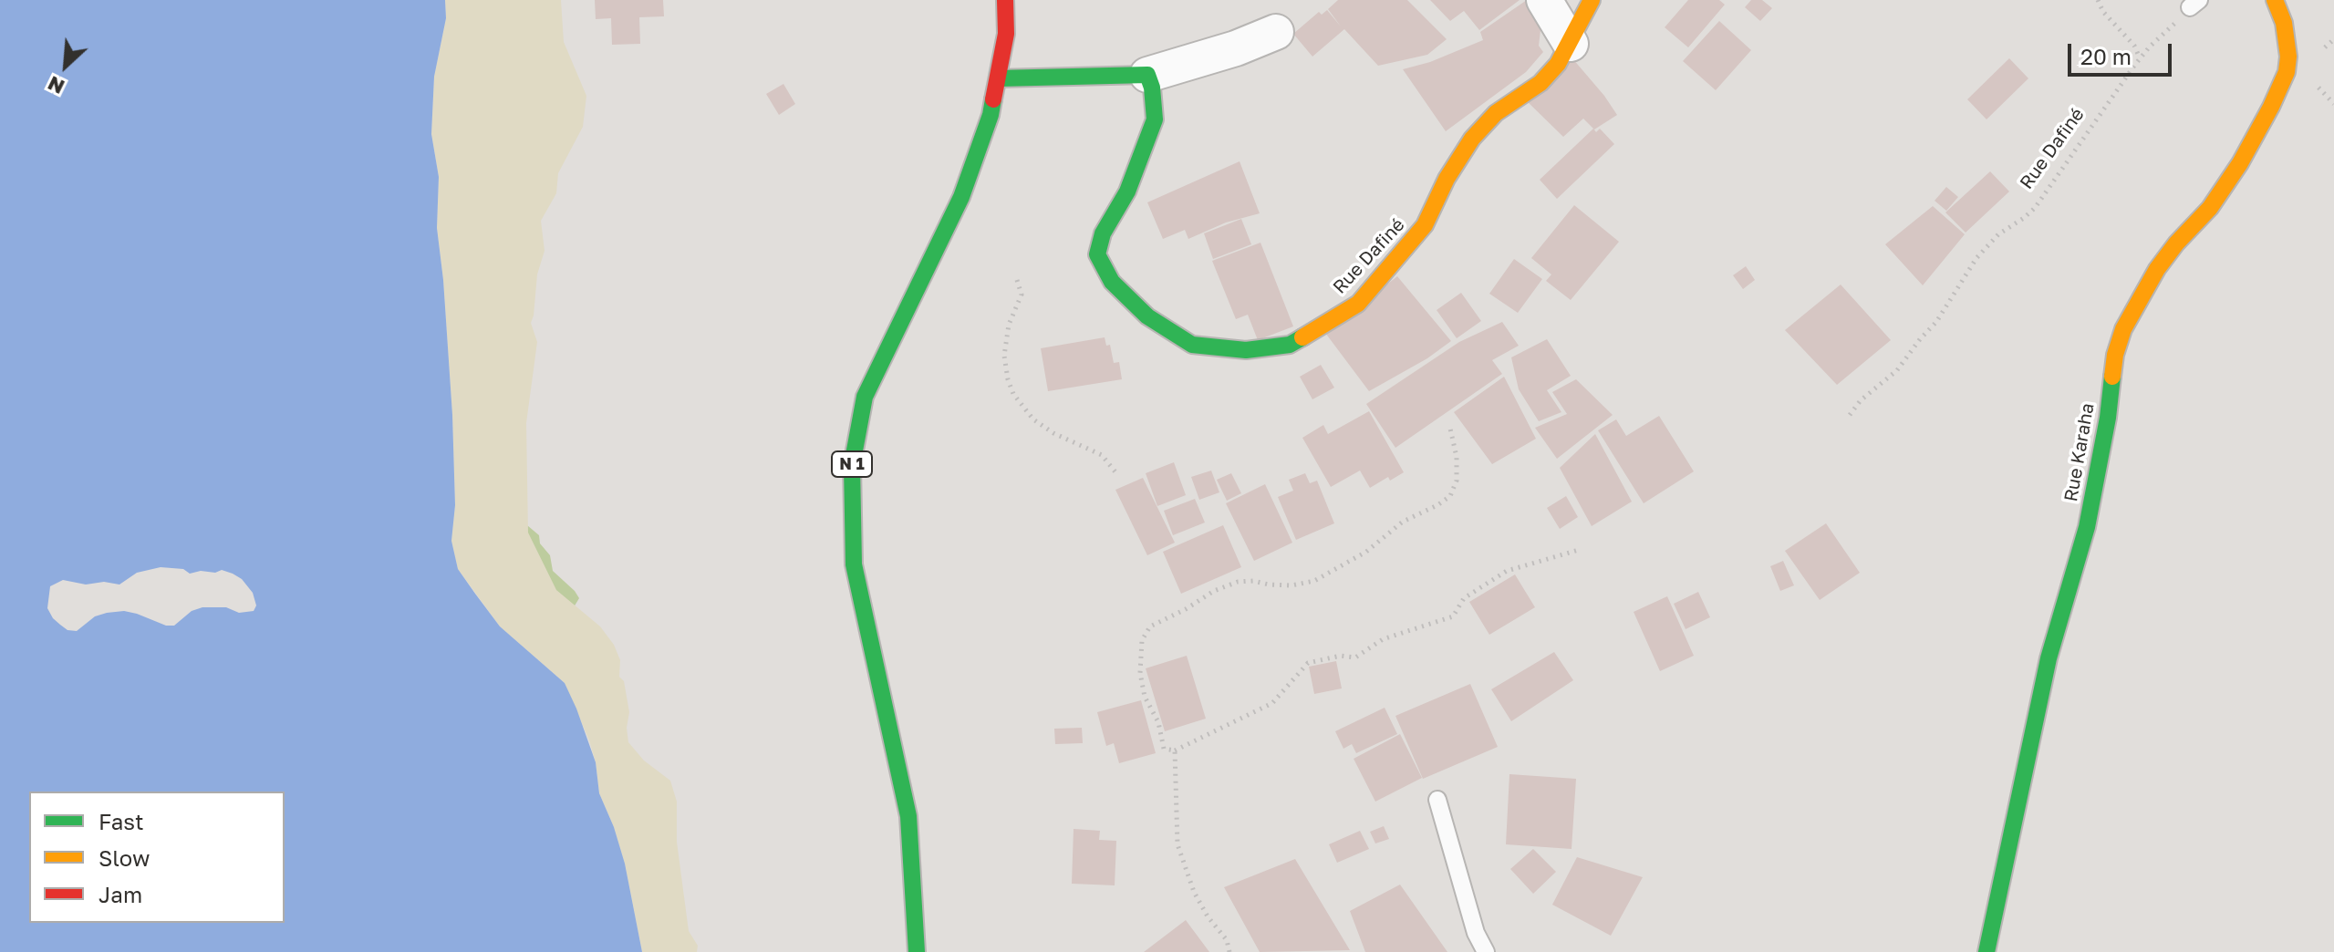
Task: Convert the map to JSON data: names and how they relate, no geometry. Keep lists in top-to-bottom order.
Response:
{
  "streets": {
    "street": ["Rue Dafiné", "Rue Karaha", "N 1"]
  },
  "legend": ["Fast", "Slow", "Jam"],
  "scale_bar": "20 m",
  "north": "bottom left"
}
